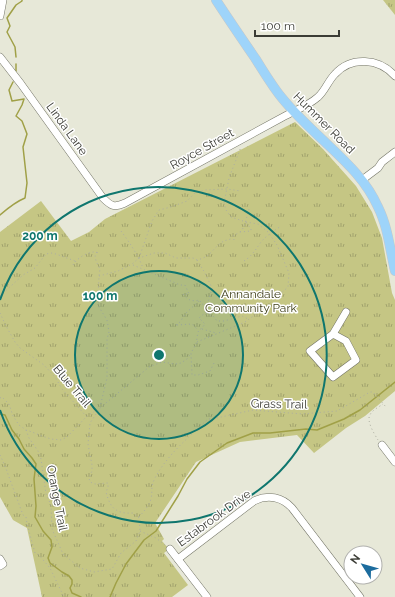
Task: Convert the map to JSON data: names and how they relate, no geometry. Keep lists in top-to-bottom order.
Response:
{
  "streets": {
    "main road": ["Hummer Road"],
    "street": ["Linda Lane", "Royce Street", "Estabrook Drive"],
    "path": ["Blue Trail", "Grass Trail", "Orange Trail"]
  },
  "crossings": [
    ["Hummer Road", "Royce Street"],
    ["Linda Lane", "Royce Street"],
    ["Blue Trail", "Orange Trail"]
  ],
  "parks": ["Annandale Community Park"],
  "scale_bar": "100 m",
  "north": "top left",
  "rings": ["200 m", "100 m"]
}
